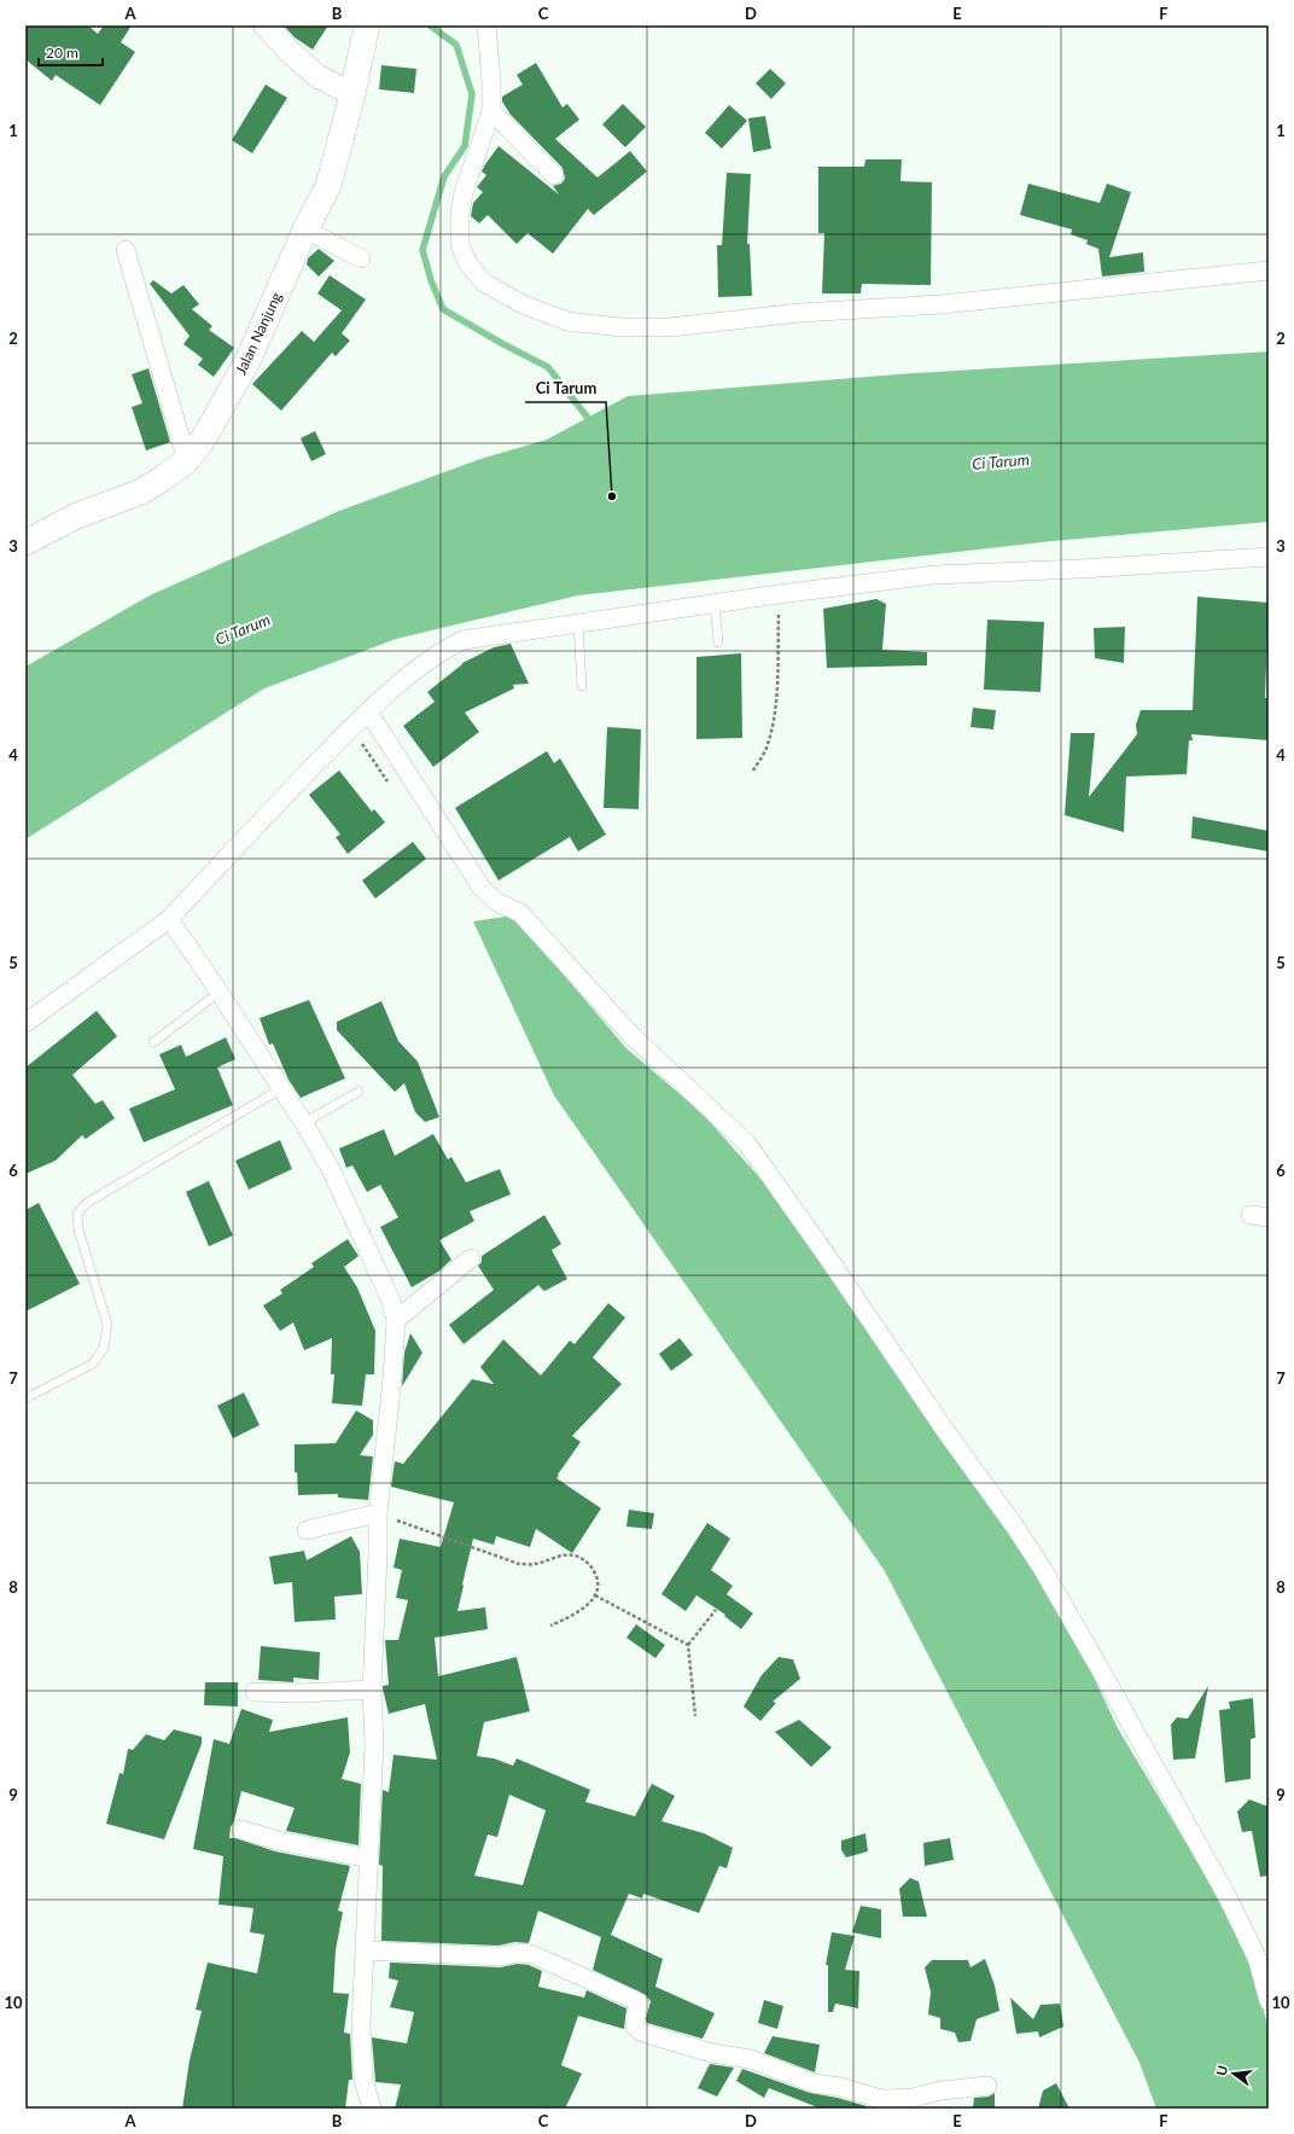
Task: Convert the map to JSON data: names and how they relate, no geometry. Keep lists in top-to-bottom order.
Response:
{
  "streets": {
    "main road": ["Jalan Nanjung"]
  },
  "water": ["Ci Tarum"],
  "places": ["Ci Tarum"],
  "scale_bar": "20 m",
  "north": "left",
  "grid": {
    "columns": [
      "A",
      "B",
      "C",
      "D",
      "E",
      "F"
    ],
    "rows": [
      "1",
      "2",
      "3",
      "4",
      "5",
      "6",
      "7",
      "8",
      "9",
      "10"
    ]
  }
}
